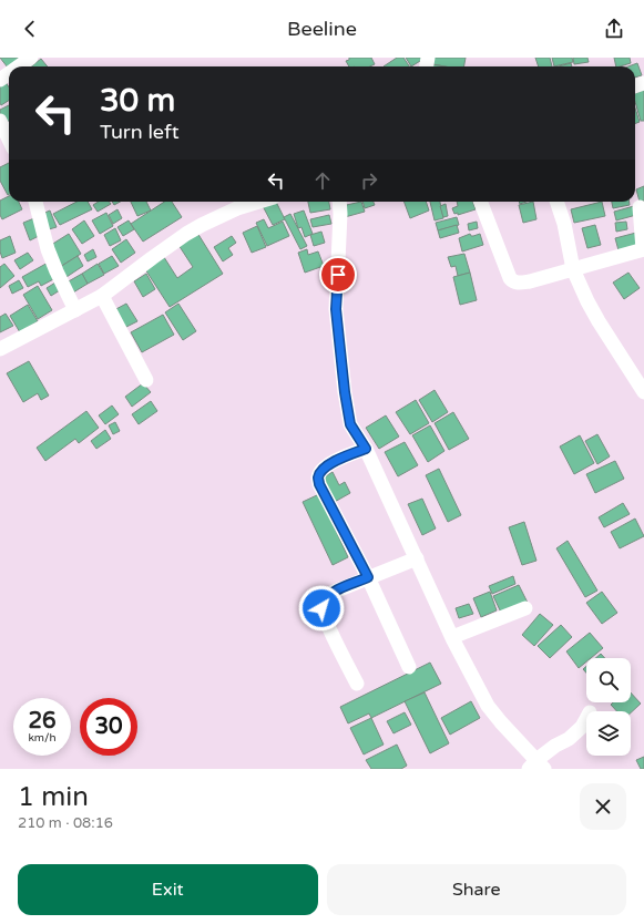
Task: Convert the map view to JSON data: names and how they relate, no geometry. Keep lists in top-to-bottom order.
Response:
{
  "page": {
    "header": "Beeline",
    "turn": ["30 m", "Turn left"],
    "speed": "26 km/h",
    "limit": "30",
    "heading": ["1 min", "210 m · 08:16"],
    "buttons": ["Exit", "Share"]
  }
}
